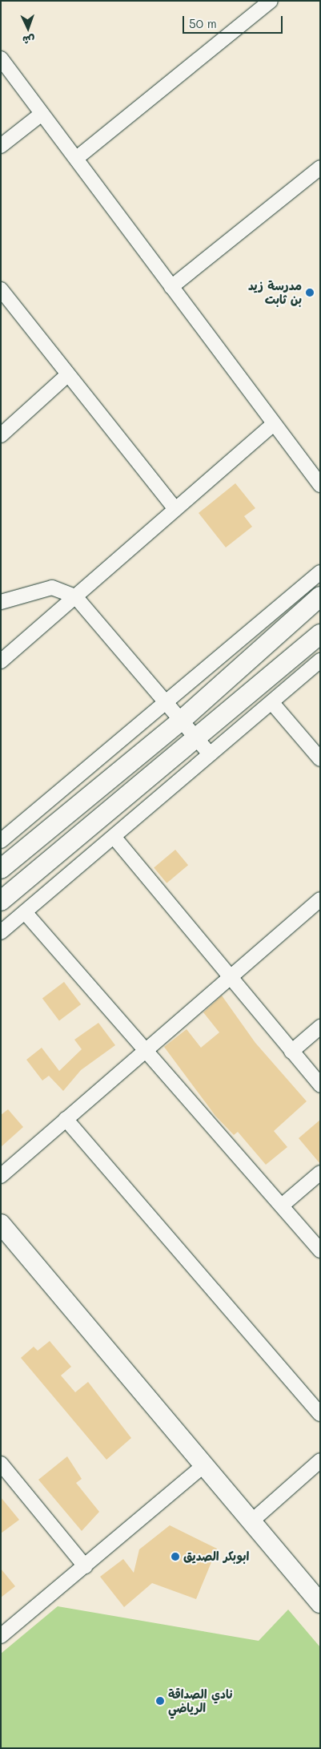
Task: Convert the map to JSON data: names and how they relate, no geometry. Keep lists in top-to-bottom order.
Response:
{
  "places": ["مدرسة زيد بن ثابت", "ابوبكر الصديق", "نادي الصداقة الرياضي"],
  "scale_bar": "50 m",
  "north": "bottom"
}
